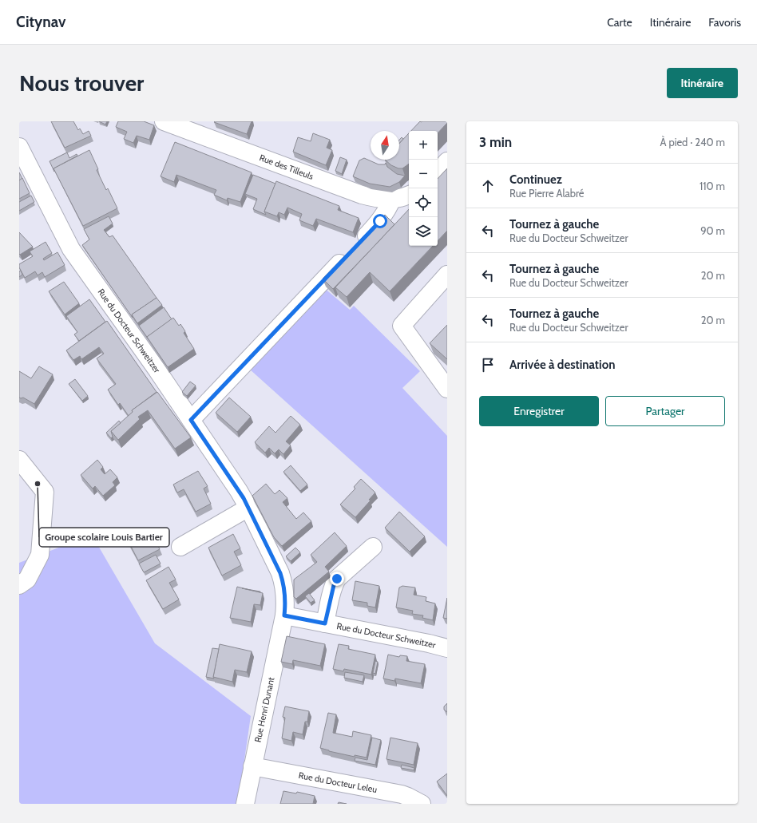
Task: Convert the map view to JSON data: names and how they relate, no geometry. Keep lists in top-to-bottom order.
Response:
{
  "streets": {
    "street": [
      "Rue des Tilleuls",
      "Rue du Docteur Schweitzer",
      "Rue Henri Dunant",
      "Rue du Docteur Leleu"
    ]
  },
  "crossings": [
    ["Rue du Docteur Schweitzer", "Rue Henri Dunant"],
    ["Rue Henri Dunant", "Rue du Docteur Leleu"]
  ],
  "places": ["Groupe scolaire Louis Bartier"],
  "north": "top",
  "page": {
    "header": "Citynav",
    "nav": ["Carte", "Itinéraire", "Favoris"],
    "buttons": [
      "Itinéraire",
      ["Enregistrer", "Partager"]
    ],
    "title": "Nous trouver",
    "heading": ["3 min", "À pied · 240 m"],
    "map_buttons": ["+", "−"],
    "list": [
      ["Continuez", "Rue Pierre Alabré", "110 m"],
      ["Tournez à gauche", "Rue du Docteur Schweitzer", "90 m"],
      ["Tournez à gauche", "Rue du Docteur Schweitzer", "20 m"],
      ["Tournez à gauche", "Rue du Docteur Schweitzer", "20 m"],
      "Arrivée à destination"
    ]
  }
}
